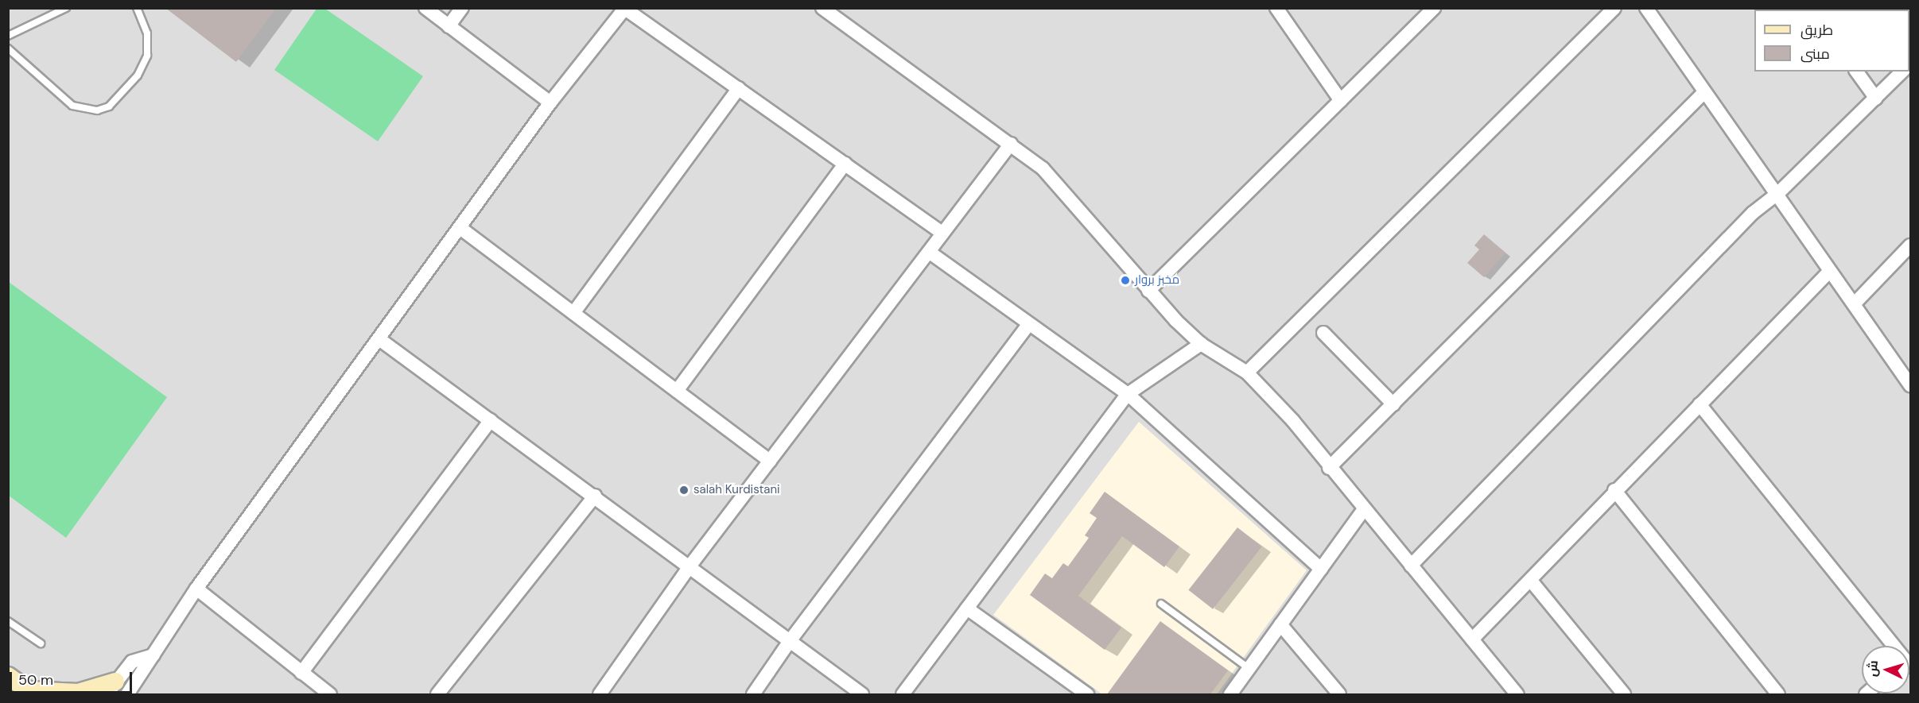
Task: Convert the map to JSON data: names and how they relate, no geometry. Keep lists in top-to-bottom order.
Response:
{
  "places": ["مخبز بروار", "salah Kurdistani"],
  "legend": ["طريق", "مبنى"],
  "scale_bar": "50 m",
  "north": "left"
}
